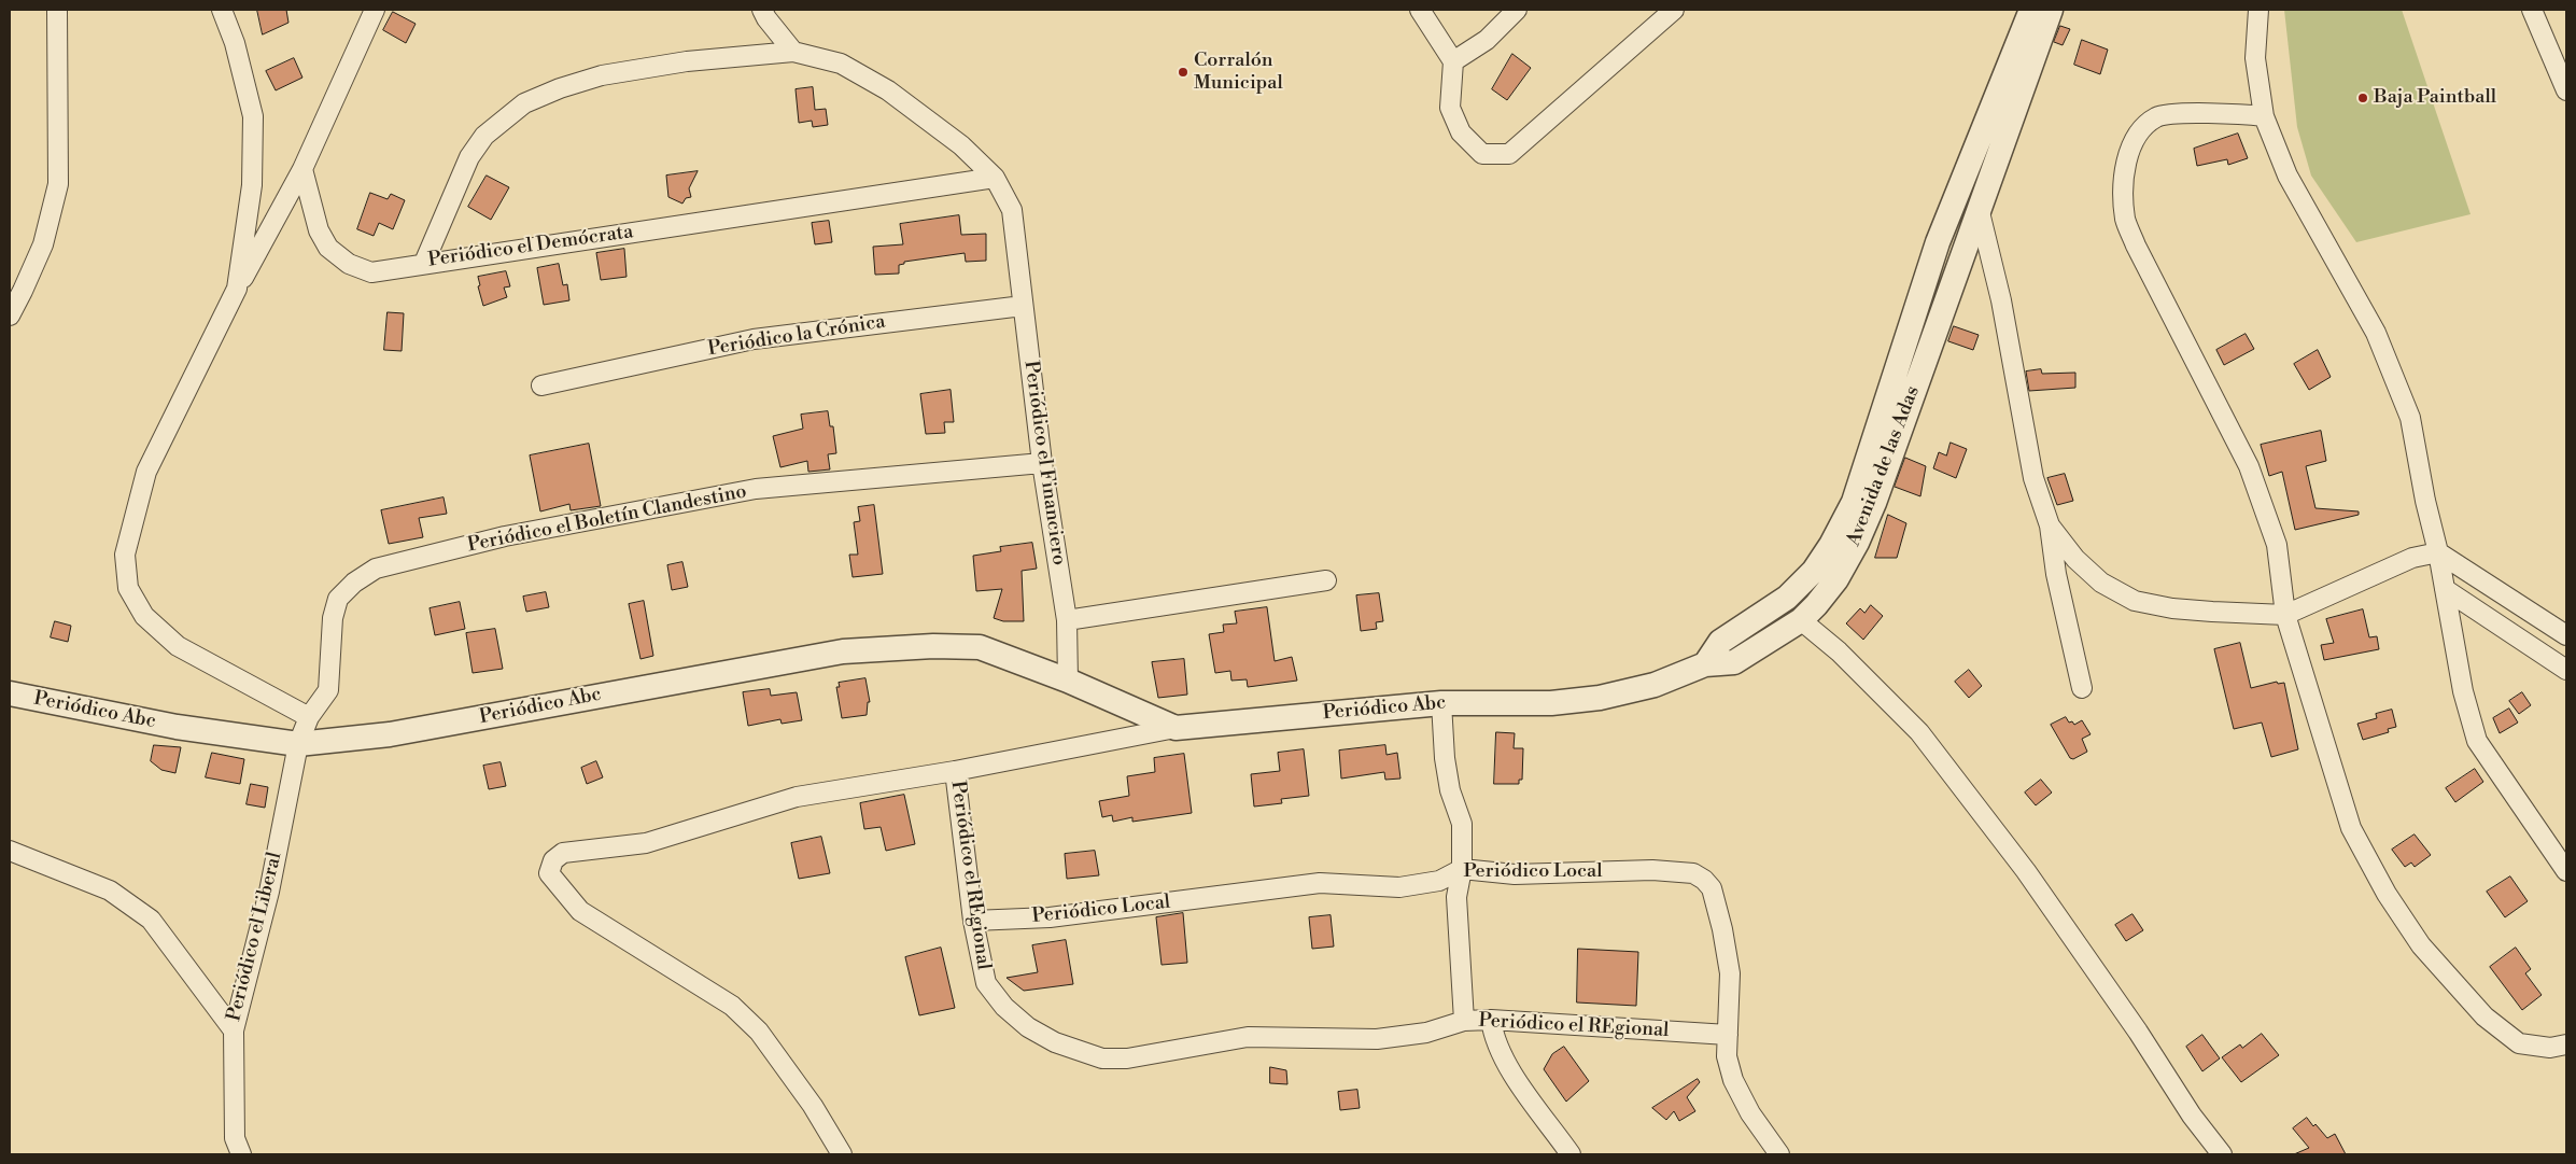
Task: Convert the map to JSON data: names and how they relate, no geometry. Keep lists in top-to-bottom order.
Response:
{
  "streets": {
    "street": [
      "Periódico el Demócrata",
      "Periódico la Crónica",
      "Periódico el Financiero",
      "Avenida de las Adas",
      "Periódico el Boletín Clandestino",
      "Periódico Abc",
      "Periódico Local",
      "Periódico el REgional",
      "Periódico el Liberal"
    ]
  },
  "crossings": [
    ["Periódico el Demócrata", "Periódico el Financiero"],
    ["Periódico la Crónica", "Periódico el Financiero"],
    ["Periódico el Financiero", "Periódico el Boletín Clandestino"],
    ["Avenida de las Adas", "Periódico Abc"],
    ["Periódico el Boletín Clandestino", "Periódico Abc"],
    ["Periódico el Boletín Clandestino", "Periódico el Liberal"],
    ["Periódico Abc", "Periódico el Liberal"],
    ["Periódico Local", "Periódico el REgional"]
  ],
  "places": ["Corralón Municipal", "Baja Paintball"]
}
